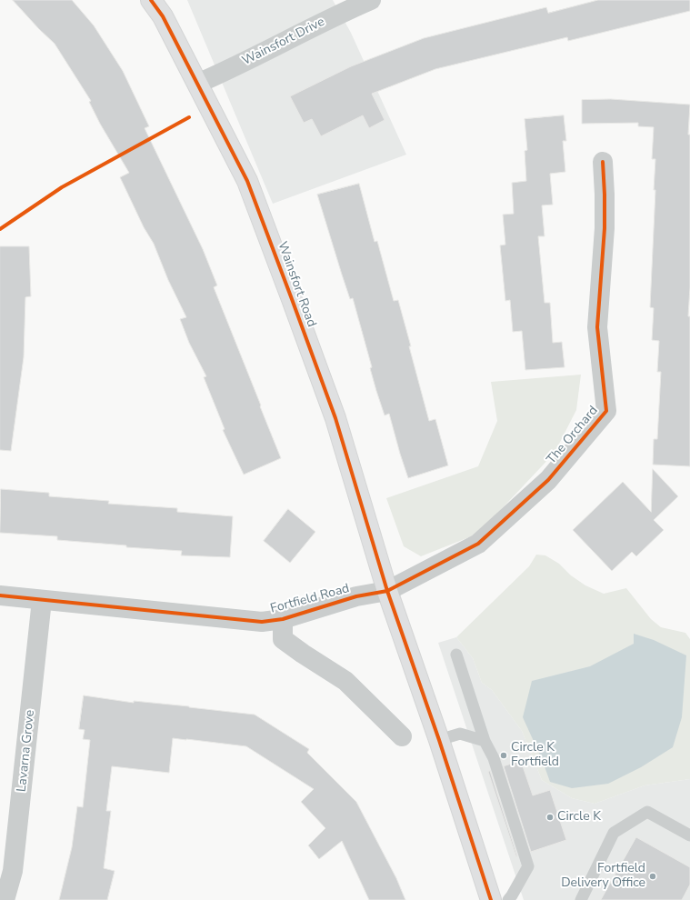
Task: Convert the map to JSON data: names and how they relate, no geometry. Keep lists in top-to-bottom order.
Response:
{
  "streets": {
    "main road": ["Wainsfort Road"],
    "street": [
      "Wainsfort Drive",
      "The Orchard",
      "Fortfield Road",
      "Lavarna Grove"
    ]
  },
  "crossings": [
    ["Wainsfort Drive", "Wainsfort Road"],
    ["Wainsfort Road", "The Orchard"],
    ["Wainsfort Road", "Fortfield Road"],
    ["The Orchard", "Fortfield Road"],
    ["Fortfield Road", "Lavarna Grove"]
  ],
  "places": ["Circle K Fortfield", "Circle K", "Fortfield Delivery Office"]
}
